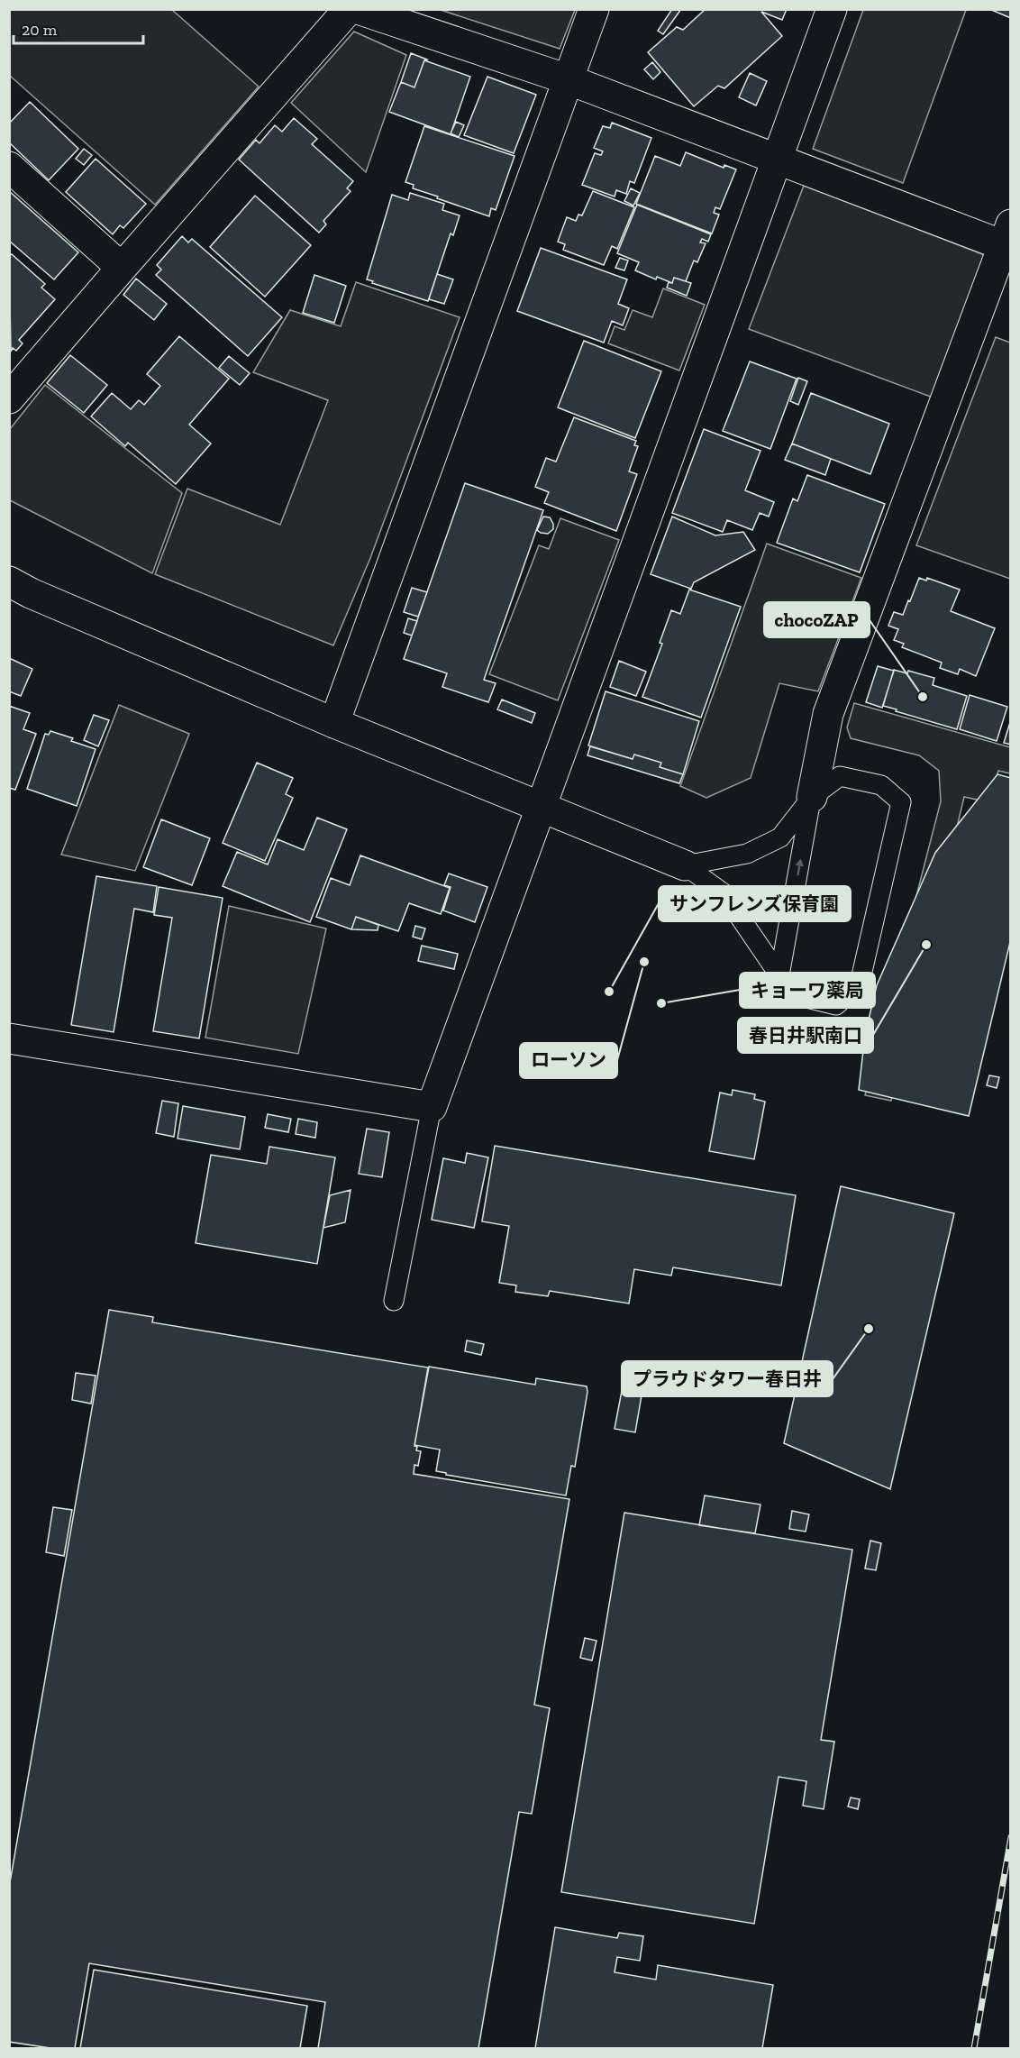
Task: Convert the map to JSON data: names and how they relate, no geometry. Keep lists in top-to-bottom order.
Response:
{
  "places": [
    "chocoZAP",
    "春日井駅南口",
    "ローソン",
    "サンフレンズ保育園",
    "キョーワ薬局",
    "プラウドタワー春日井"
  ],
  "scale_bar": "20 m"
}
